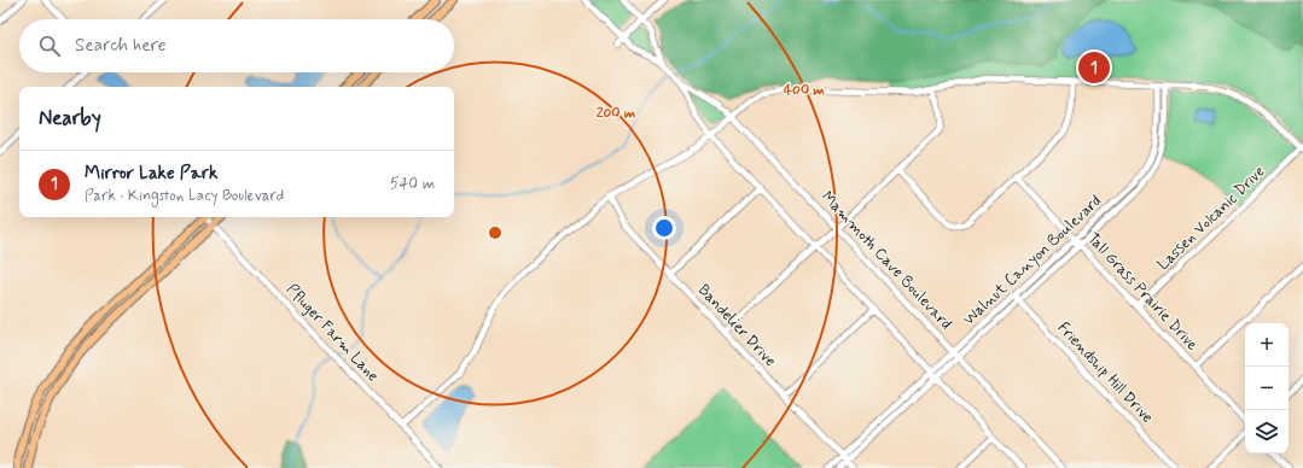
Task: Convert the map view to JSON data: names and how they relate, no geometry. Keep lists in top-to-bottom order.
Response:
{
  "streets": {
    "street": [
      "Lassen Volcanic Drive",
      "Mammoth Cave Boulevard",
      "Walnut Canyon Boulevard",
      "Tall Grass Prairie Drive",
      "Bandelier Drive",
      "Pfluger Farm Lane",
      "Friendship Hill Drive"
    ]
  },
  "crossings": [
    ["Lassen Volcanic Drive", "Tall Grass Prairie Drive"],
    ["Mammoth Cave Boulevard", "Walnut Canyon Boulevard"],
    ["Walnut Canyon Boulevard", "Tall Grass Prairie Drive"],
    ["Walnut Canyon Boulevard", "Bandelier Drive"],
    ["Walnut Canyon Boulevard", "Friendship Hill Drive"]
  ],
  "page": {
    "search": "Search here",
    "pins": "1",
    "heading": "Nearby",
    "list": [
      {
        "mark": "1",
        "name": "Mirror Lake Park",
        "note": "Park · Kingston Lacy Boulevard",
        "value": "540 m"
      }
    ],
    "map_buttons": ["+", "−"]
  },
  "rings": ["400 m", "200 m"]
}
